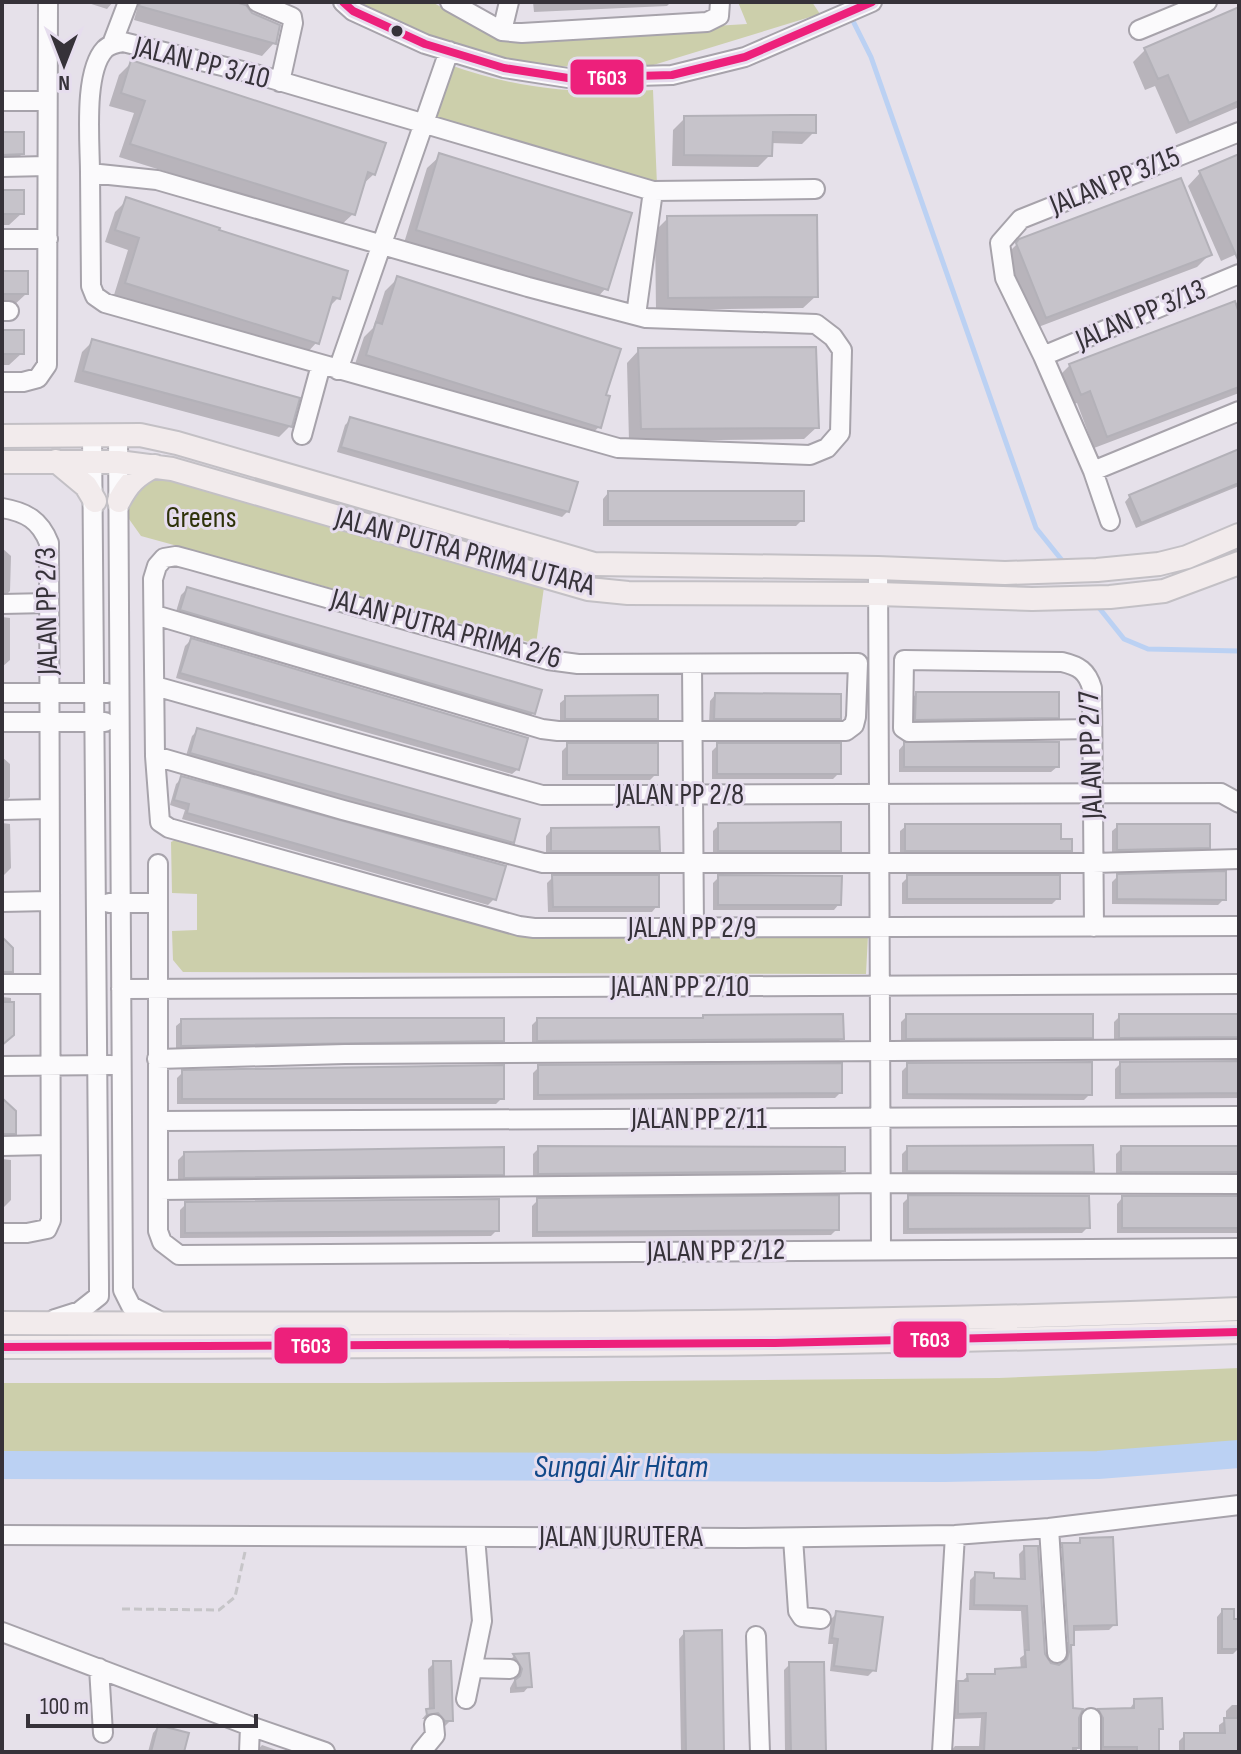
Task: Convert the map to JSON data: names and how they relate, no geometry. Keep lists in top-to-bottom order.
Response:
{
  "streets": {
    "main road": ["JALAN PUTRA PRIMA UTARA"],
    "street": [
      "JALAN PP 3/10",
      "JALAN PP 3/15",
      "JALAN PP 3/13",
      "JALAN PP 2/3",
      "JALAN PUTRA PRIMA 2/6",
      "JALAN PP 2/7",
      "JALAN PP 2/8",
      "JALAN PP 2/9",
      "JALAN PP 2/10",
      "JALAN PP 2/11",
      "JALAN PP 2/12",
      "JALAN JURUTERA"
    ]
  },
  "crossings": [
    ["JALAN PP 3/15", "JALAN PP 3/13"],
    ["JALAN PP 2/7", "JALAN PP 2/8"],
    ["JALAN PP 2/7", "JALAN PP 2/9"]
  ],
  "water": ["Sungai Air Hitam"],
  "parks": ["Greens"],
  "lines": ["transit line T603"],
  "scale_bar": "100 m",
  "north": "bottom"
}
